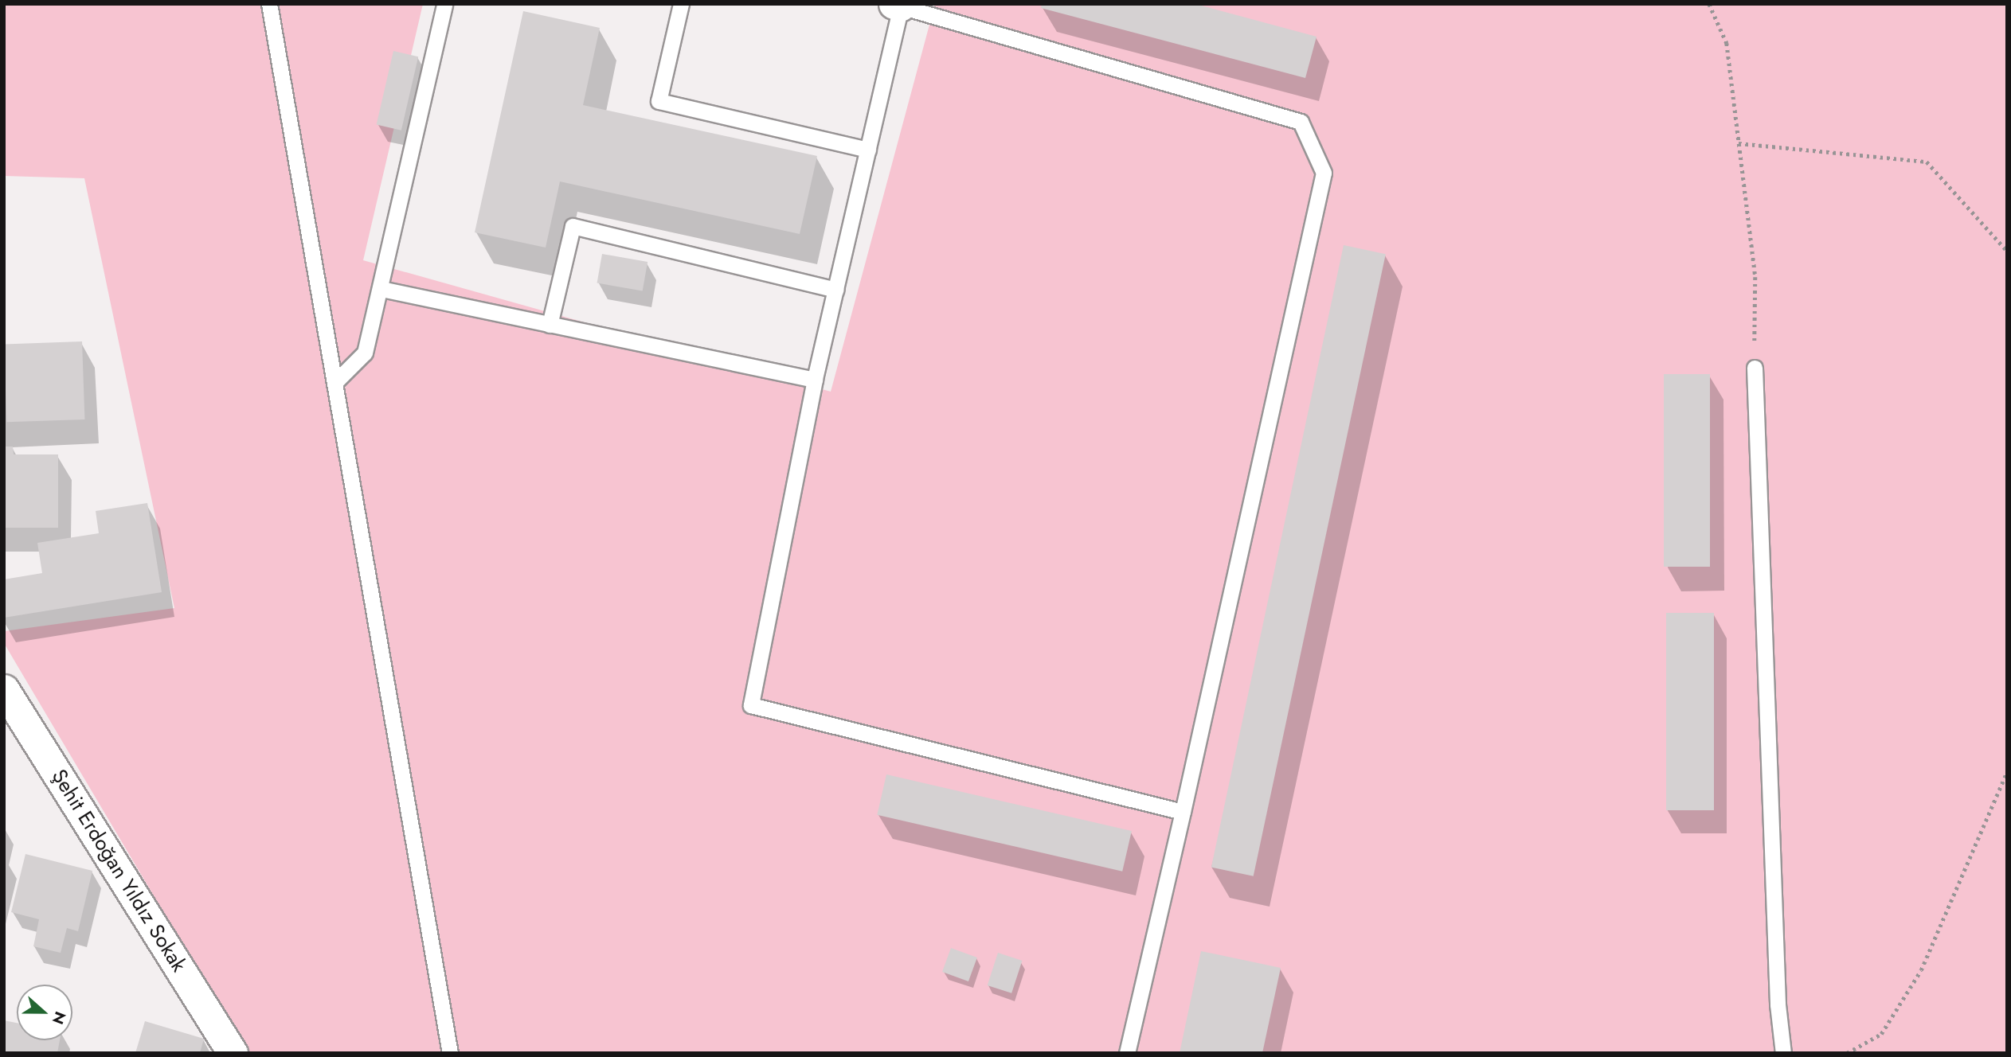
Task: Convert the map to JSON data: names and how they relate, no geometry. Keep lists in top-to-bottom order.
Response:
{
  "streets": {
    "street": ["Şehit Erdoğan Yıldız Sokak"]
  },
  "north": "right"
}
